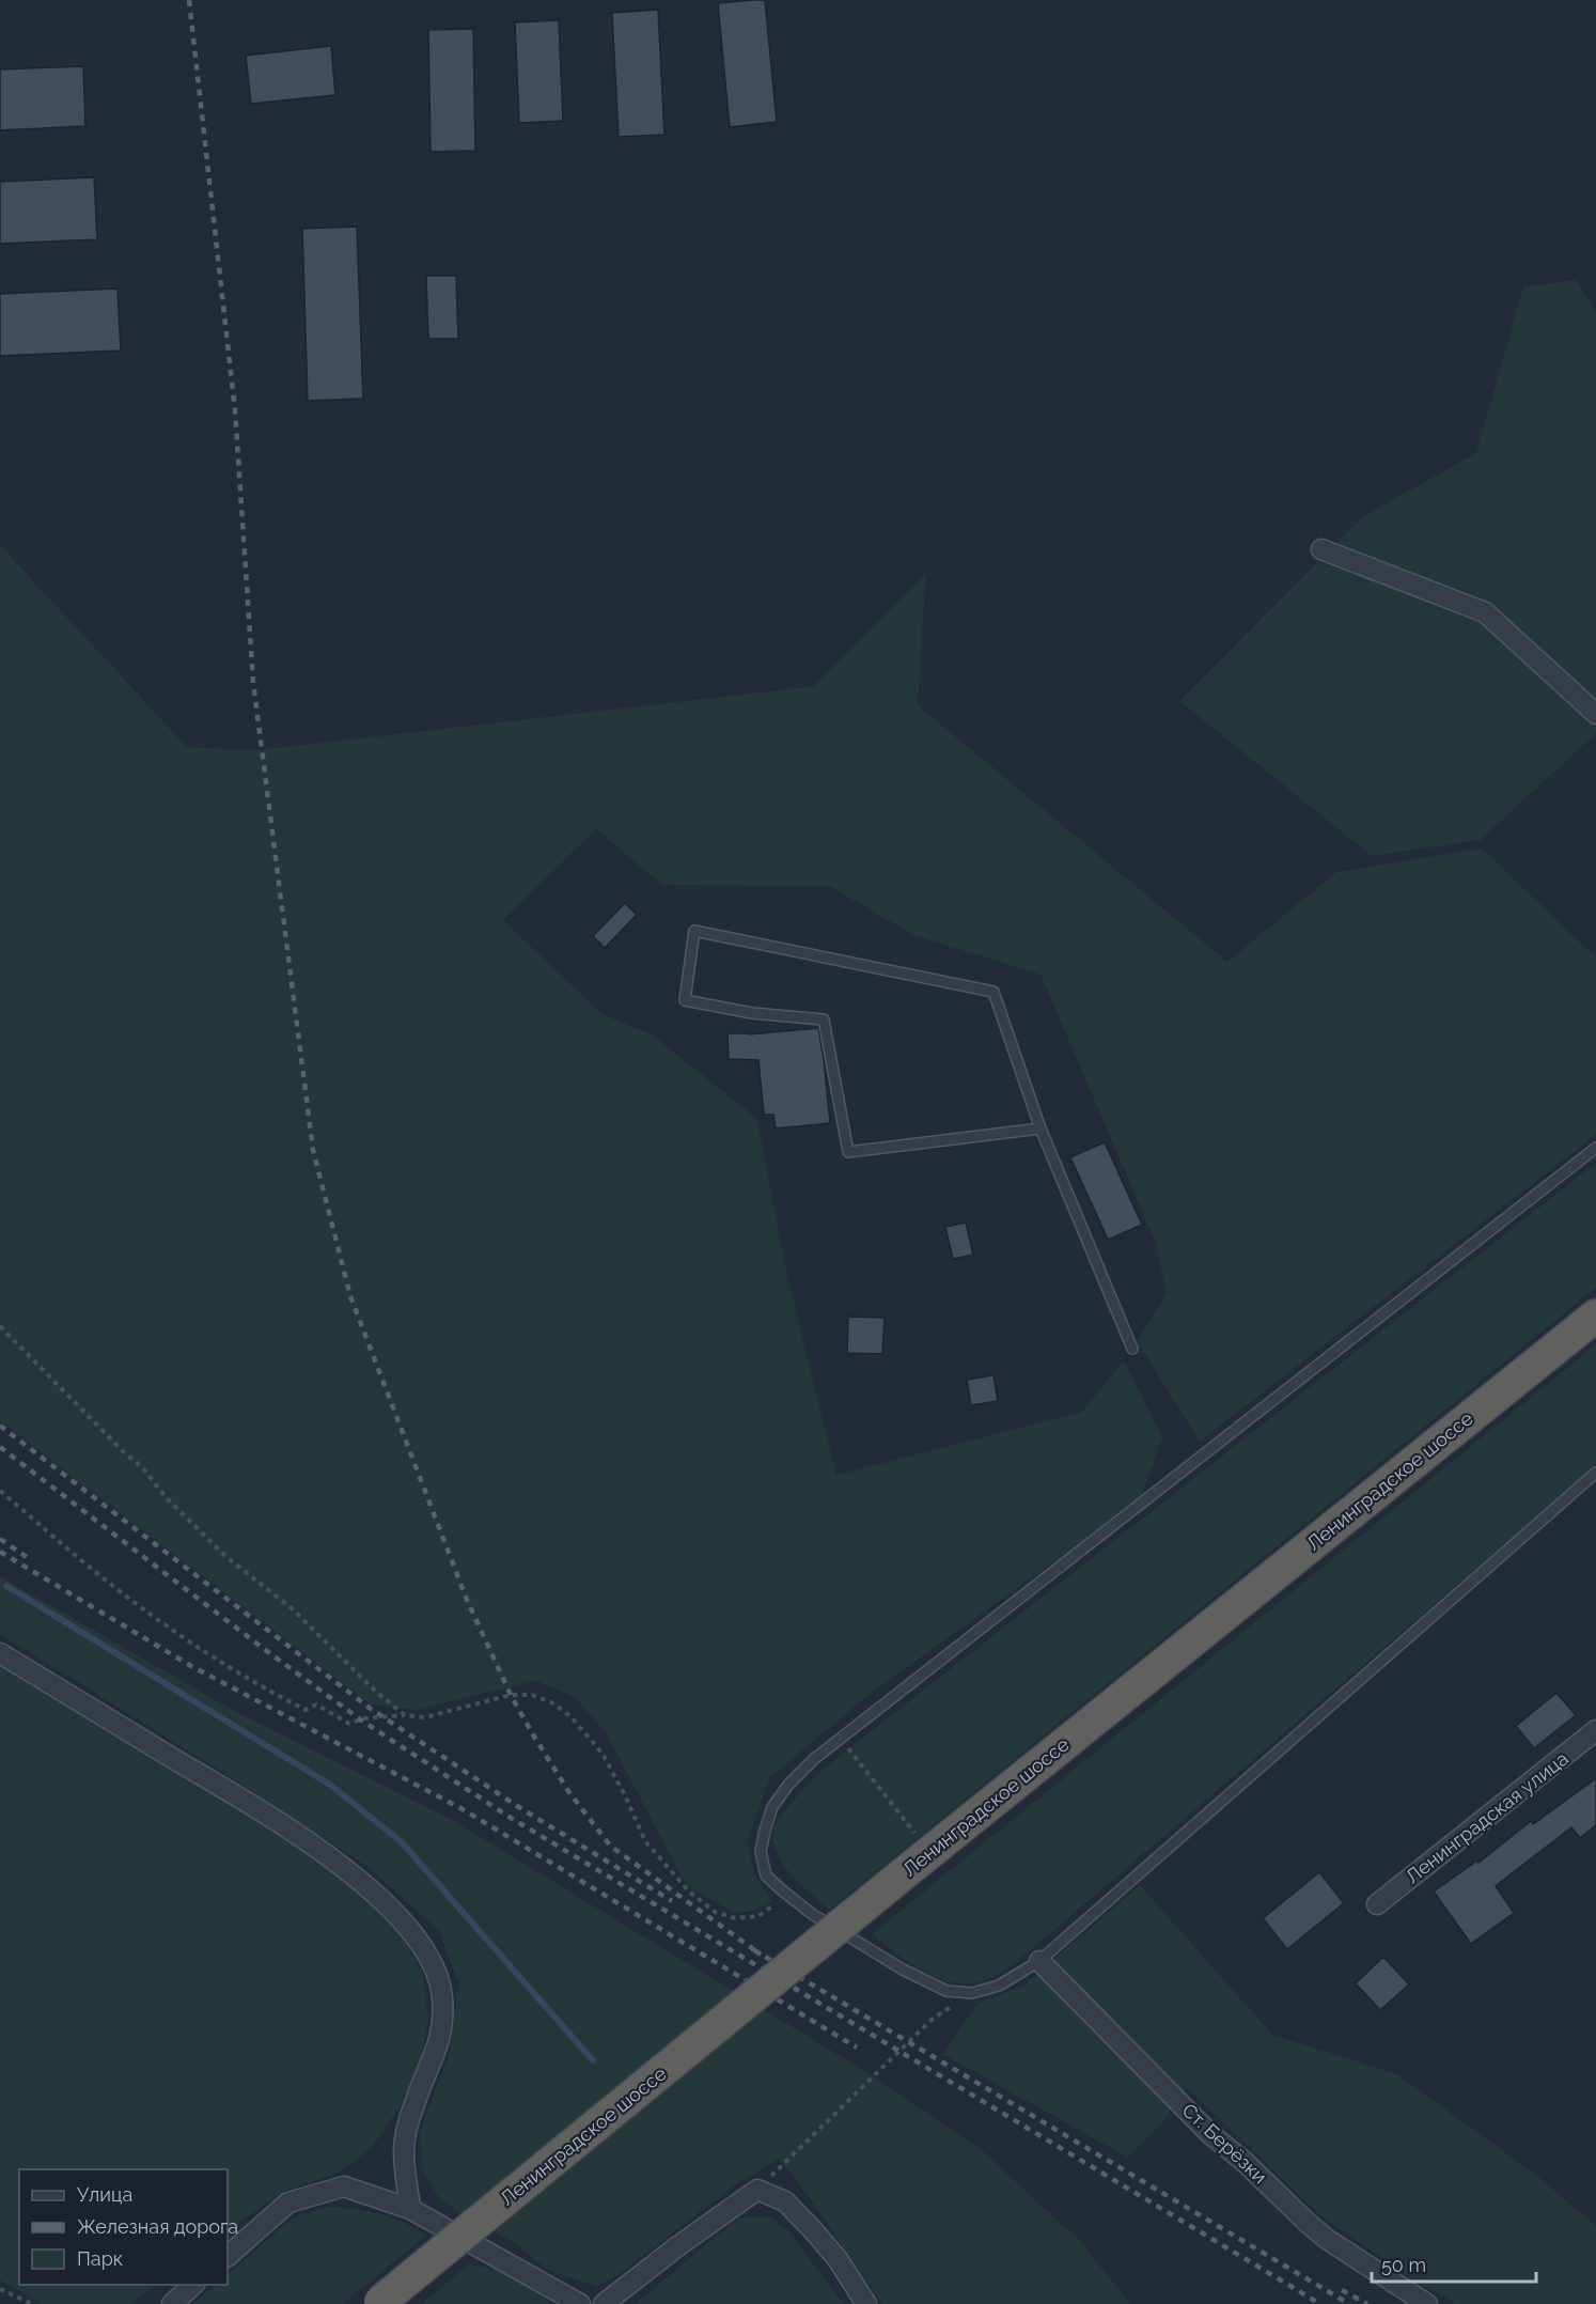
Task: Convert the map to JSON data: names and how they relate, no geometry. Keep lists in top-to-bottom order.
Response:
{
  "streets": {
    "highway": ["Ленинградское шоссе"],
    "street": ["Ленинградская улица", "Ст. Берёзки"]
  },
  "legend": ["Улица", "Железная дорога", "Парк"],
  "scale_bar": "50 m"
}
